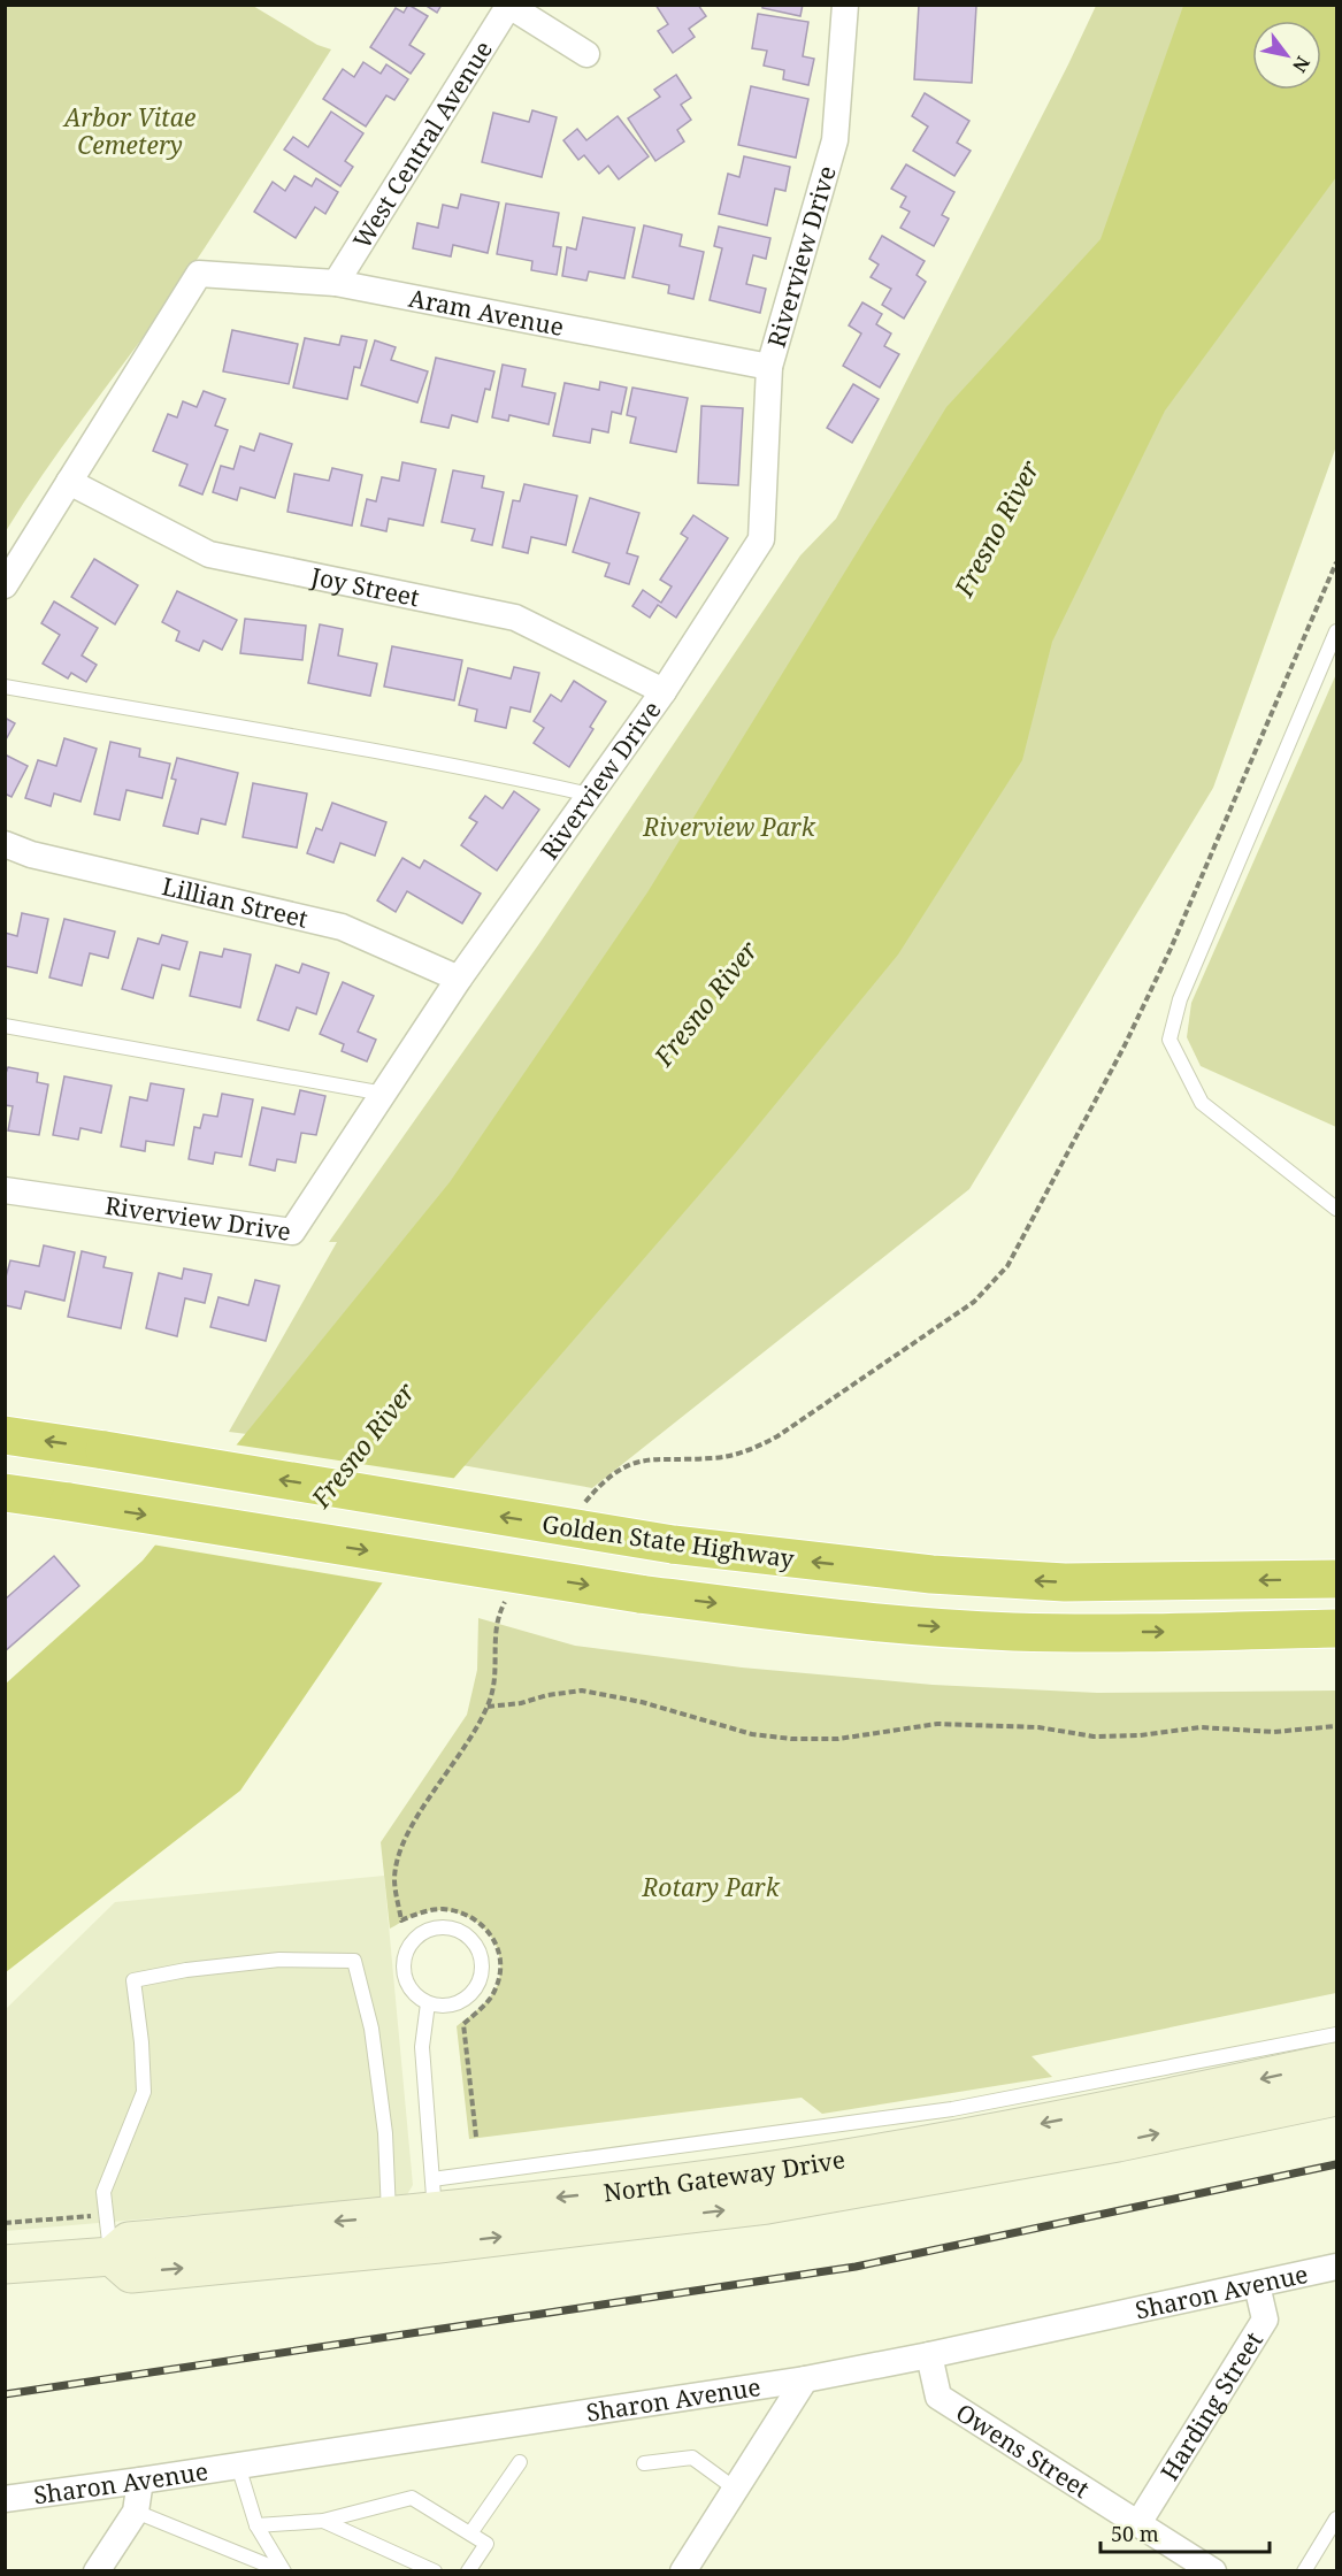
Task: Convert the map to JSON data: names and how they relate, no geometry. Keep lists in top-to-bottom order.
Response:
{
  "streets": {
    "highway": ["Golden State Highway"],
    "main road": ["North Gateway Drive"],
    "street": [
      "West Central Avenue",
      "Riverview Drive",
      "Aram Avenue",
      "Joy Street",
      "Lillian Street",
      "Sharon Avenue",
      "Harding Street",
      "Owens Street"
    ]
  },
  "crossings": [
    ["West Central Avenue", "Aram Avenue"],
    ["Riverview Drive", "Aram Avenue"],
    ["Riverview Drive", "Joy Street"],
    ["Riverview Drive", "Lillian Street"],
    ["Aram Avenue", "Joy Street"],
    ["Sharon Avenue", "Harding Street"],
    ["Sharon Avenue", "Owens Street"],
    ["Harding Street", "Owens Street"]
  ],
  "water": ["Fresno River"],
  "parks": ["Arbor Vitae Cemetery", "Riverview Park", "Rotary Park"],
  "scale_bar": "50 m",
  "north": "bottom right"
}
